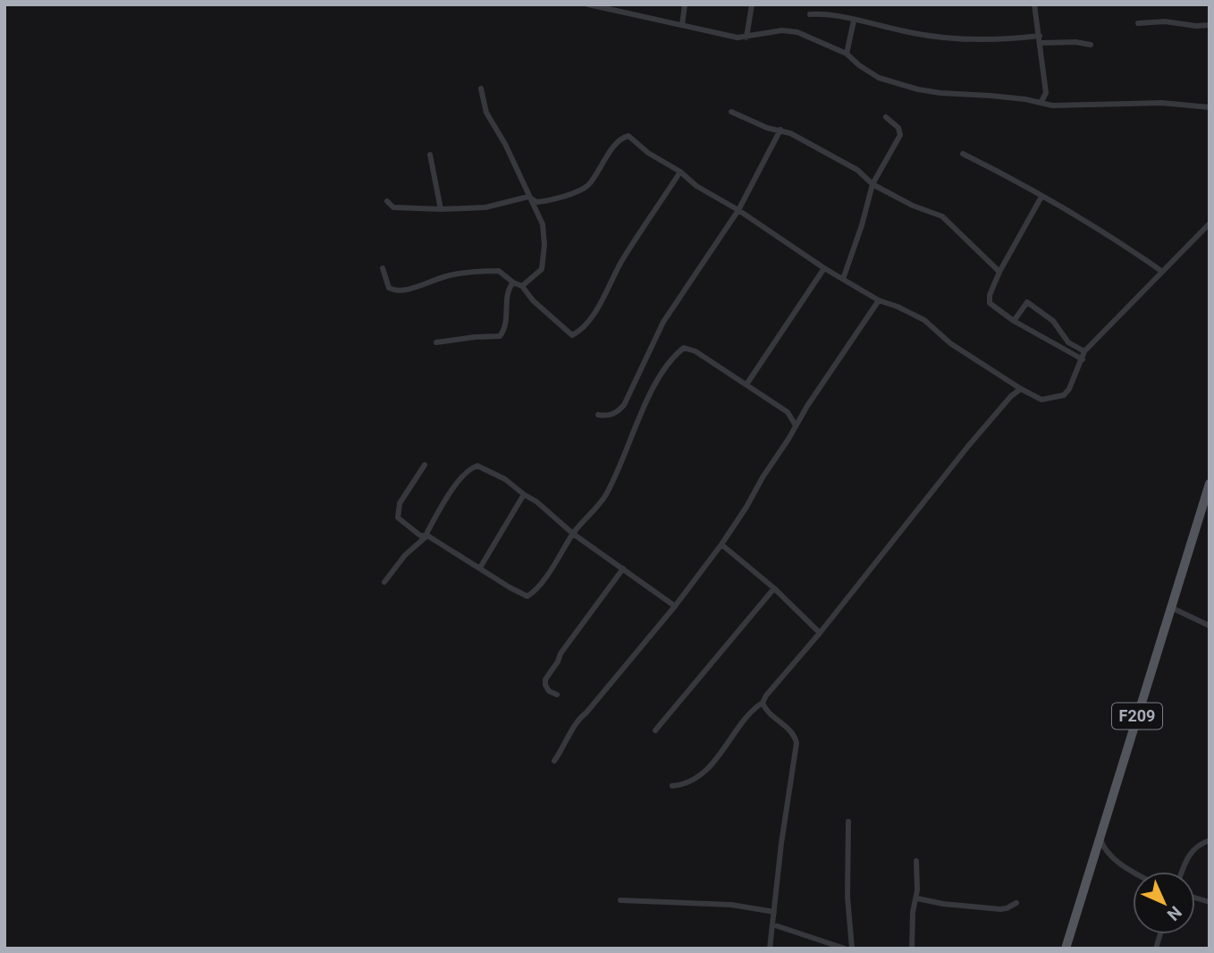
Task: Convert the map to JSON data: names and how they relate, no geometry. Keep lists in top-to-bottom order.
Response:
{
  "streets": {
    "main road": ["F209"]
  },
  "north": "bottom right"
}
